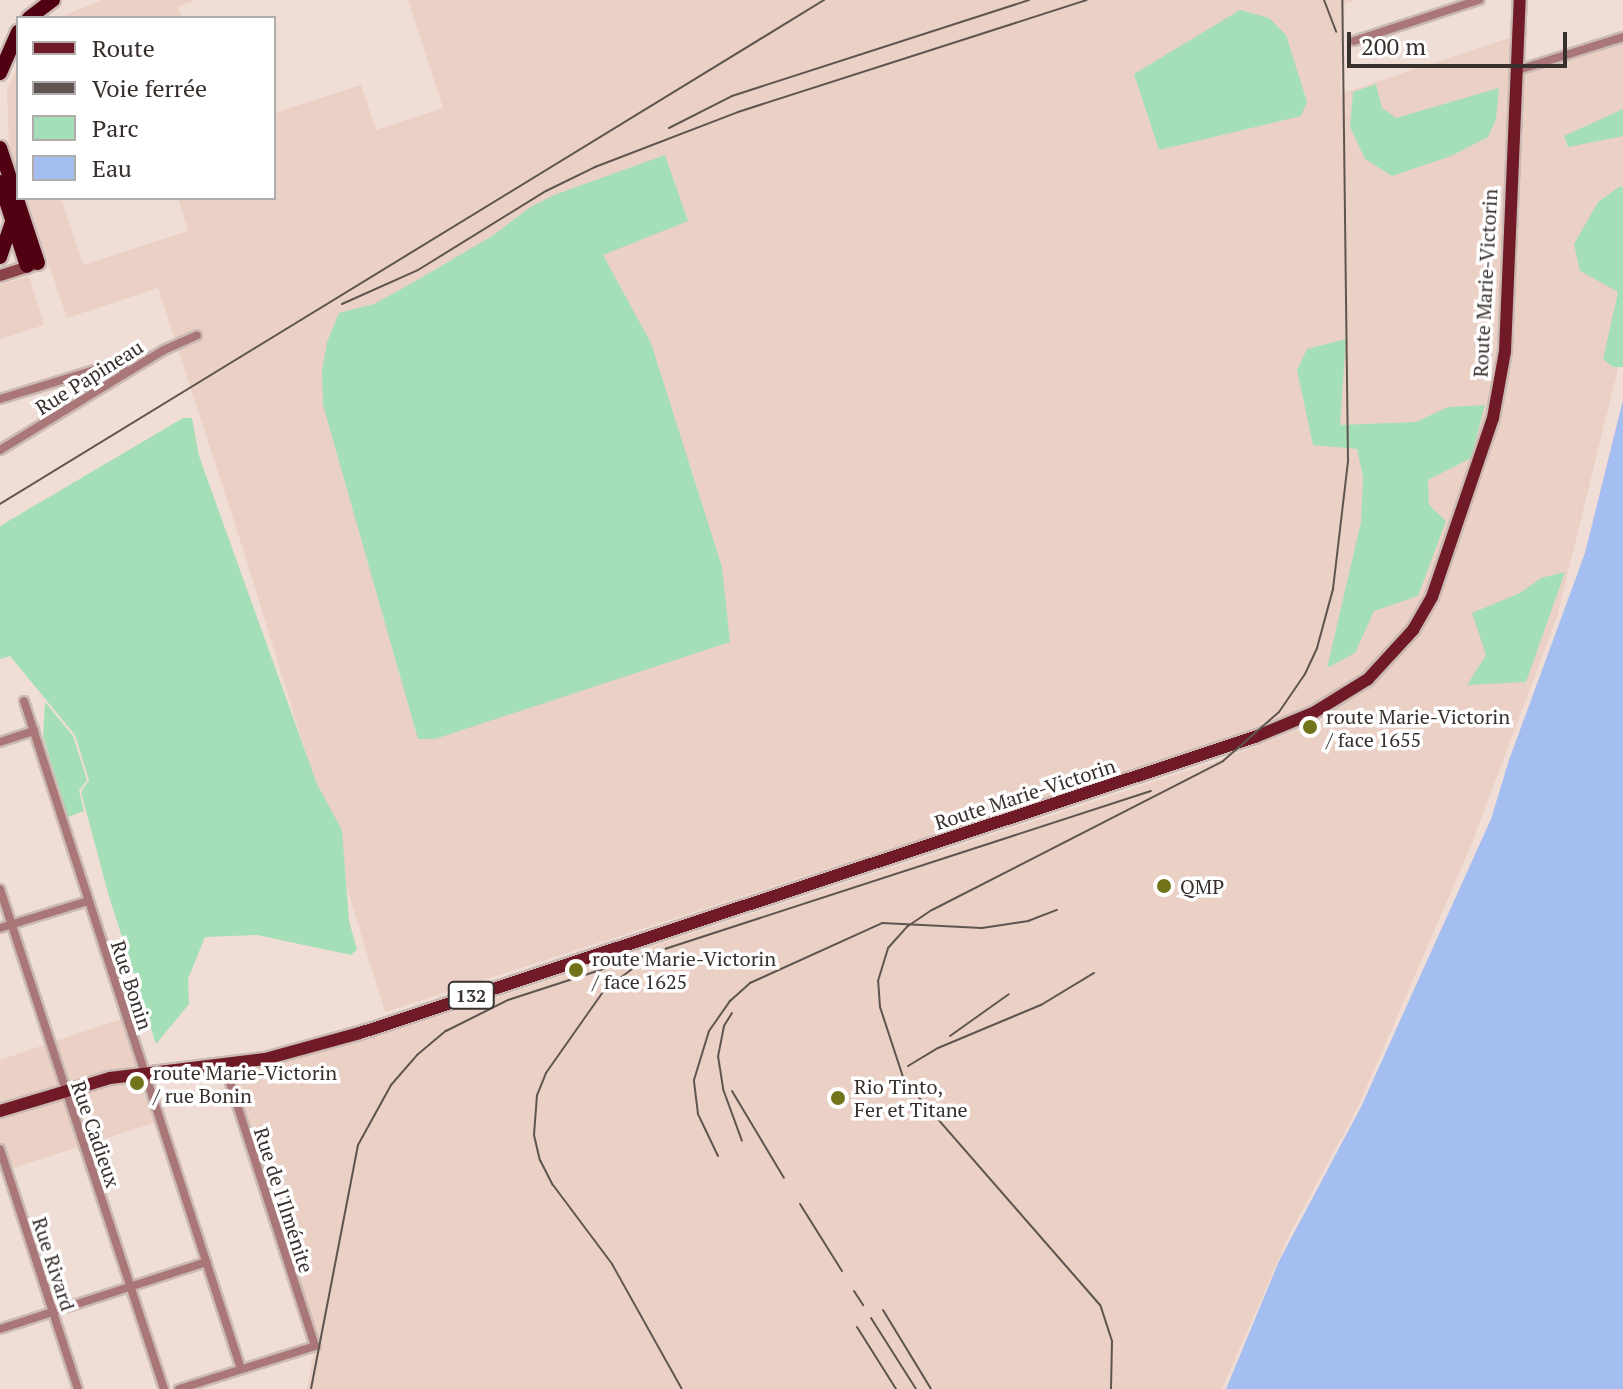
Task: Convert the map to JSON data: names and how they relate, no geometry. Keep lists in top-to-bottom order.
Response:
{
  "streets": {
    "main road": ["Route Marie-Victorin", "132"],
    "street": [
      "Rue Papineau",
      "Rue Bonin",
      "Rue Cadieux",
      "Rue de l'Ilménite",
      "Rue Rivard"
    ]
  },
  "crossings": [
    ["Route Marie-Victorin", "Rue Bonin"],
    ["Route Marie-Victorin", "Rue Cadieux"],
    ["Route Marie-Victorin", "Rue de l'Ilménite"],
    ["Rue Bonin", "Rue de l'Ilménite"]
  ],
  "places": [
    "route Marie-Victorin / face 1655",
    "QMP",
    "route Marie-Victorin / face 1625",
    "route Marie-Victorin / rue Bonin",
    "Rio Tinto, Fer et Titane"
  ],
  "legend": [
    "Route",
    "Voie ferrée",
    "Parc",
    "Eau"
  ],
  "scale_bar": "200 m"
}
